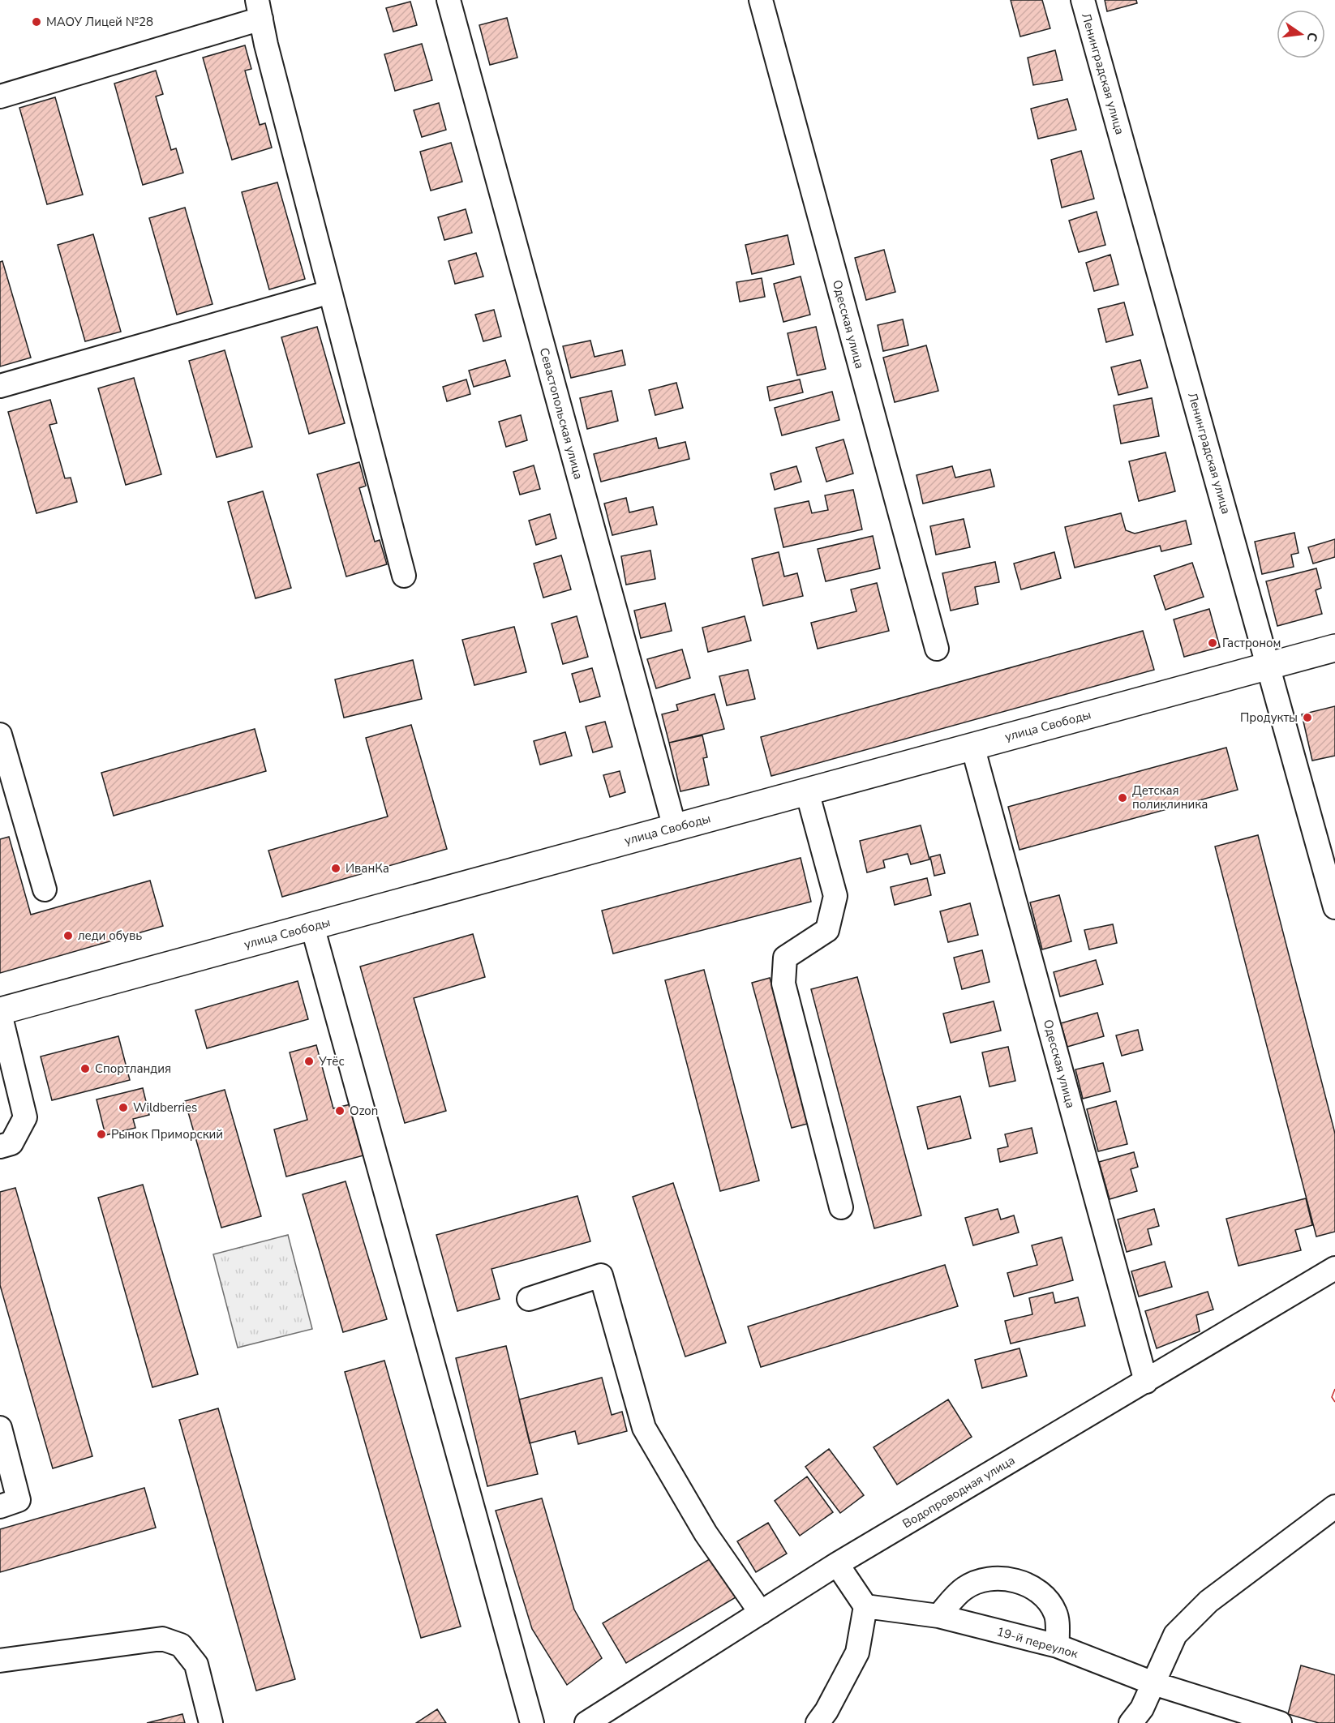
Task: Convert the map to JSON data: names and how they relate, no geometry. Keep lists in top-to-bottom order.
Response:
{
  "streets": {
    "main road": ["улица Свободы"],
    "street": [
      "Ленинградская улица",
      "Одесская улица",
      "Севастопольская улица",
      "Водопроводная улица",
      "19-й переулок"
    ]
  },
  "crossings": [
    ["Ленинградская улица", "улица Свободы"],
    ["Одесская улица", "улица Свободы"],
    ["Одесская улица", "Водопроводная улица"],
    ["Севастопольская улица", "улица Свободы"]
  ],
  "places": [
    "МАОУ Лицей №28",
    "Гастроном",
    "Продукты",
    "Детская поликлиника",
    "ИванКа",
    "леди обувь",
    "Утёс",
    "Спортландия",
    "Wildberries",
    "Ozon",
    "Рынок Приморский"
  ],
  "north": "right"
}
